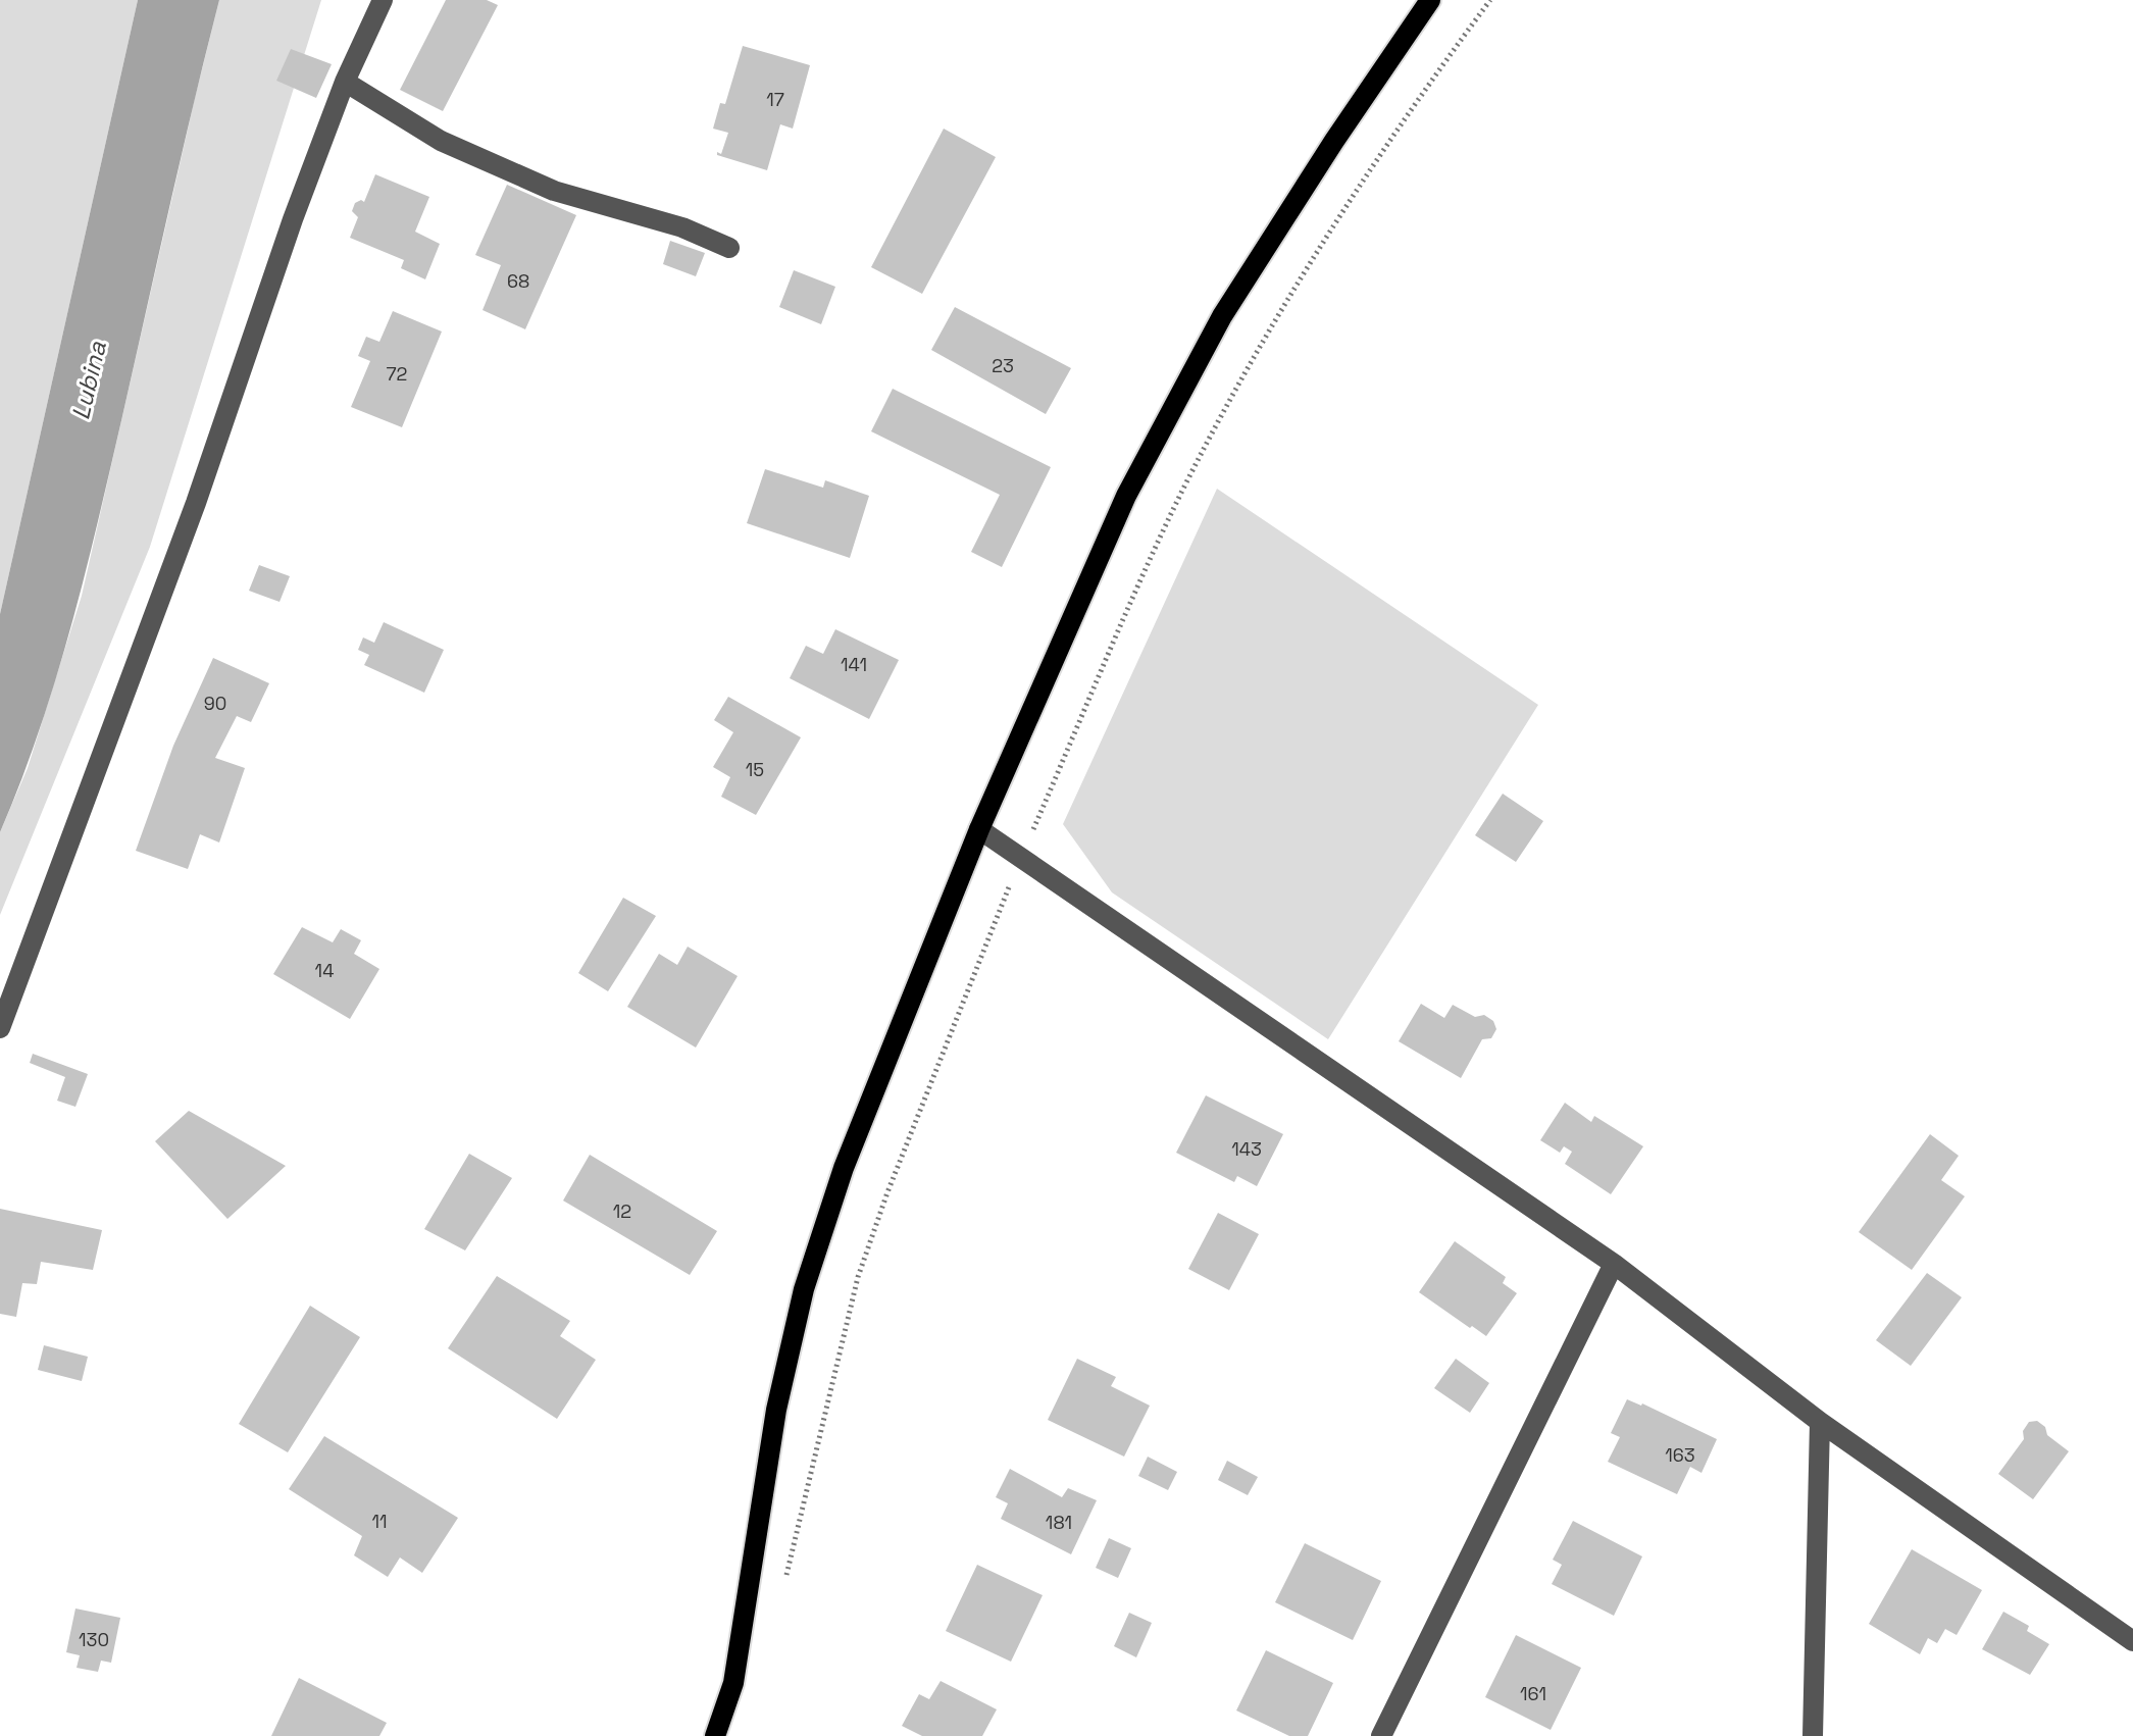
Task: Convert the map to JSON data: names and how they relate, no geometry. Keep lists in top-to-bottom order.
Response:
{
  "water": ["Lubina"],
  "house_numbers": [
    "17",
    "68",
    "23",
    "72",
    "141",
    "90",
    "15",
    "14",
    "143",
    "12",
    "163",
    "11",
    "181",
    "130",
    "161"
  ]
}
